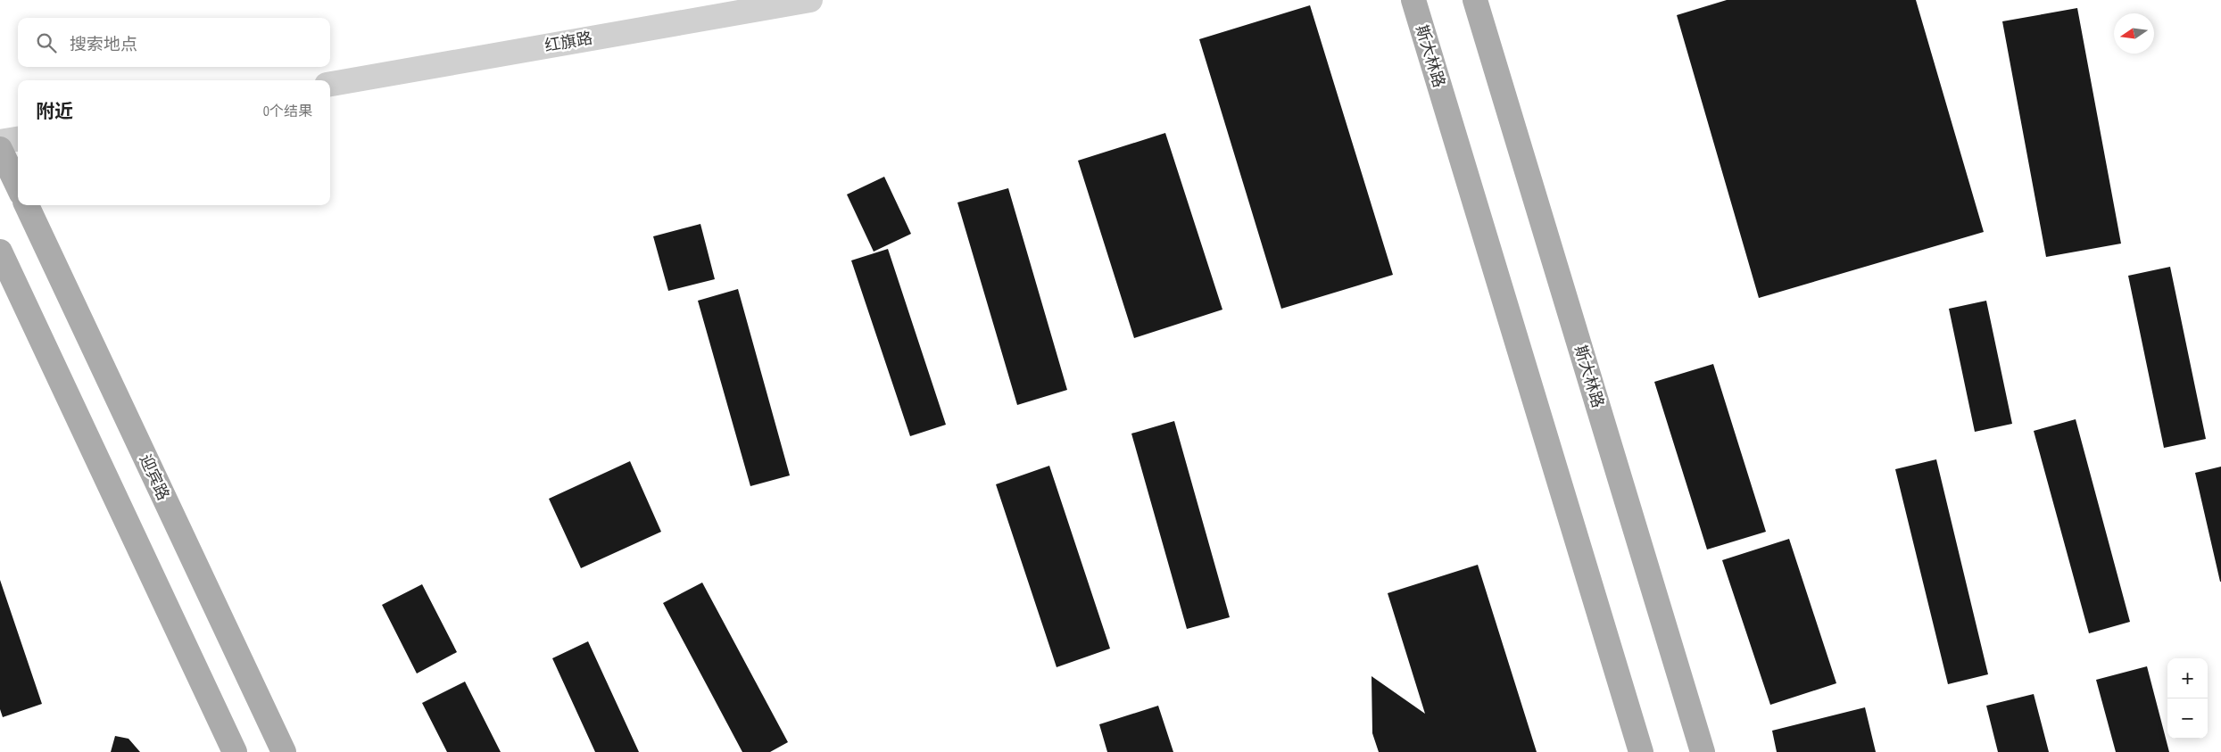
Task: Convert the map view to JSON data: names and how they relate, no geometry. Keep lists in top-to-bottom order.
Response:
{
  "streets": {
    "main road": ["斯大林路", "迎宾路"],
    "street": ["红旗路"]
  },
  "north": "left",
  "page": {
    "search": "搜索地点",
    "heading": ["附近", "0个结果"],
    "map_buttons": ["+", "−"]
  }
}
